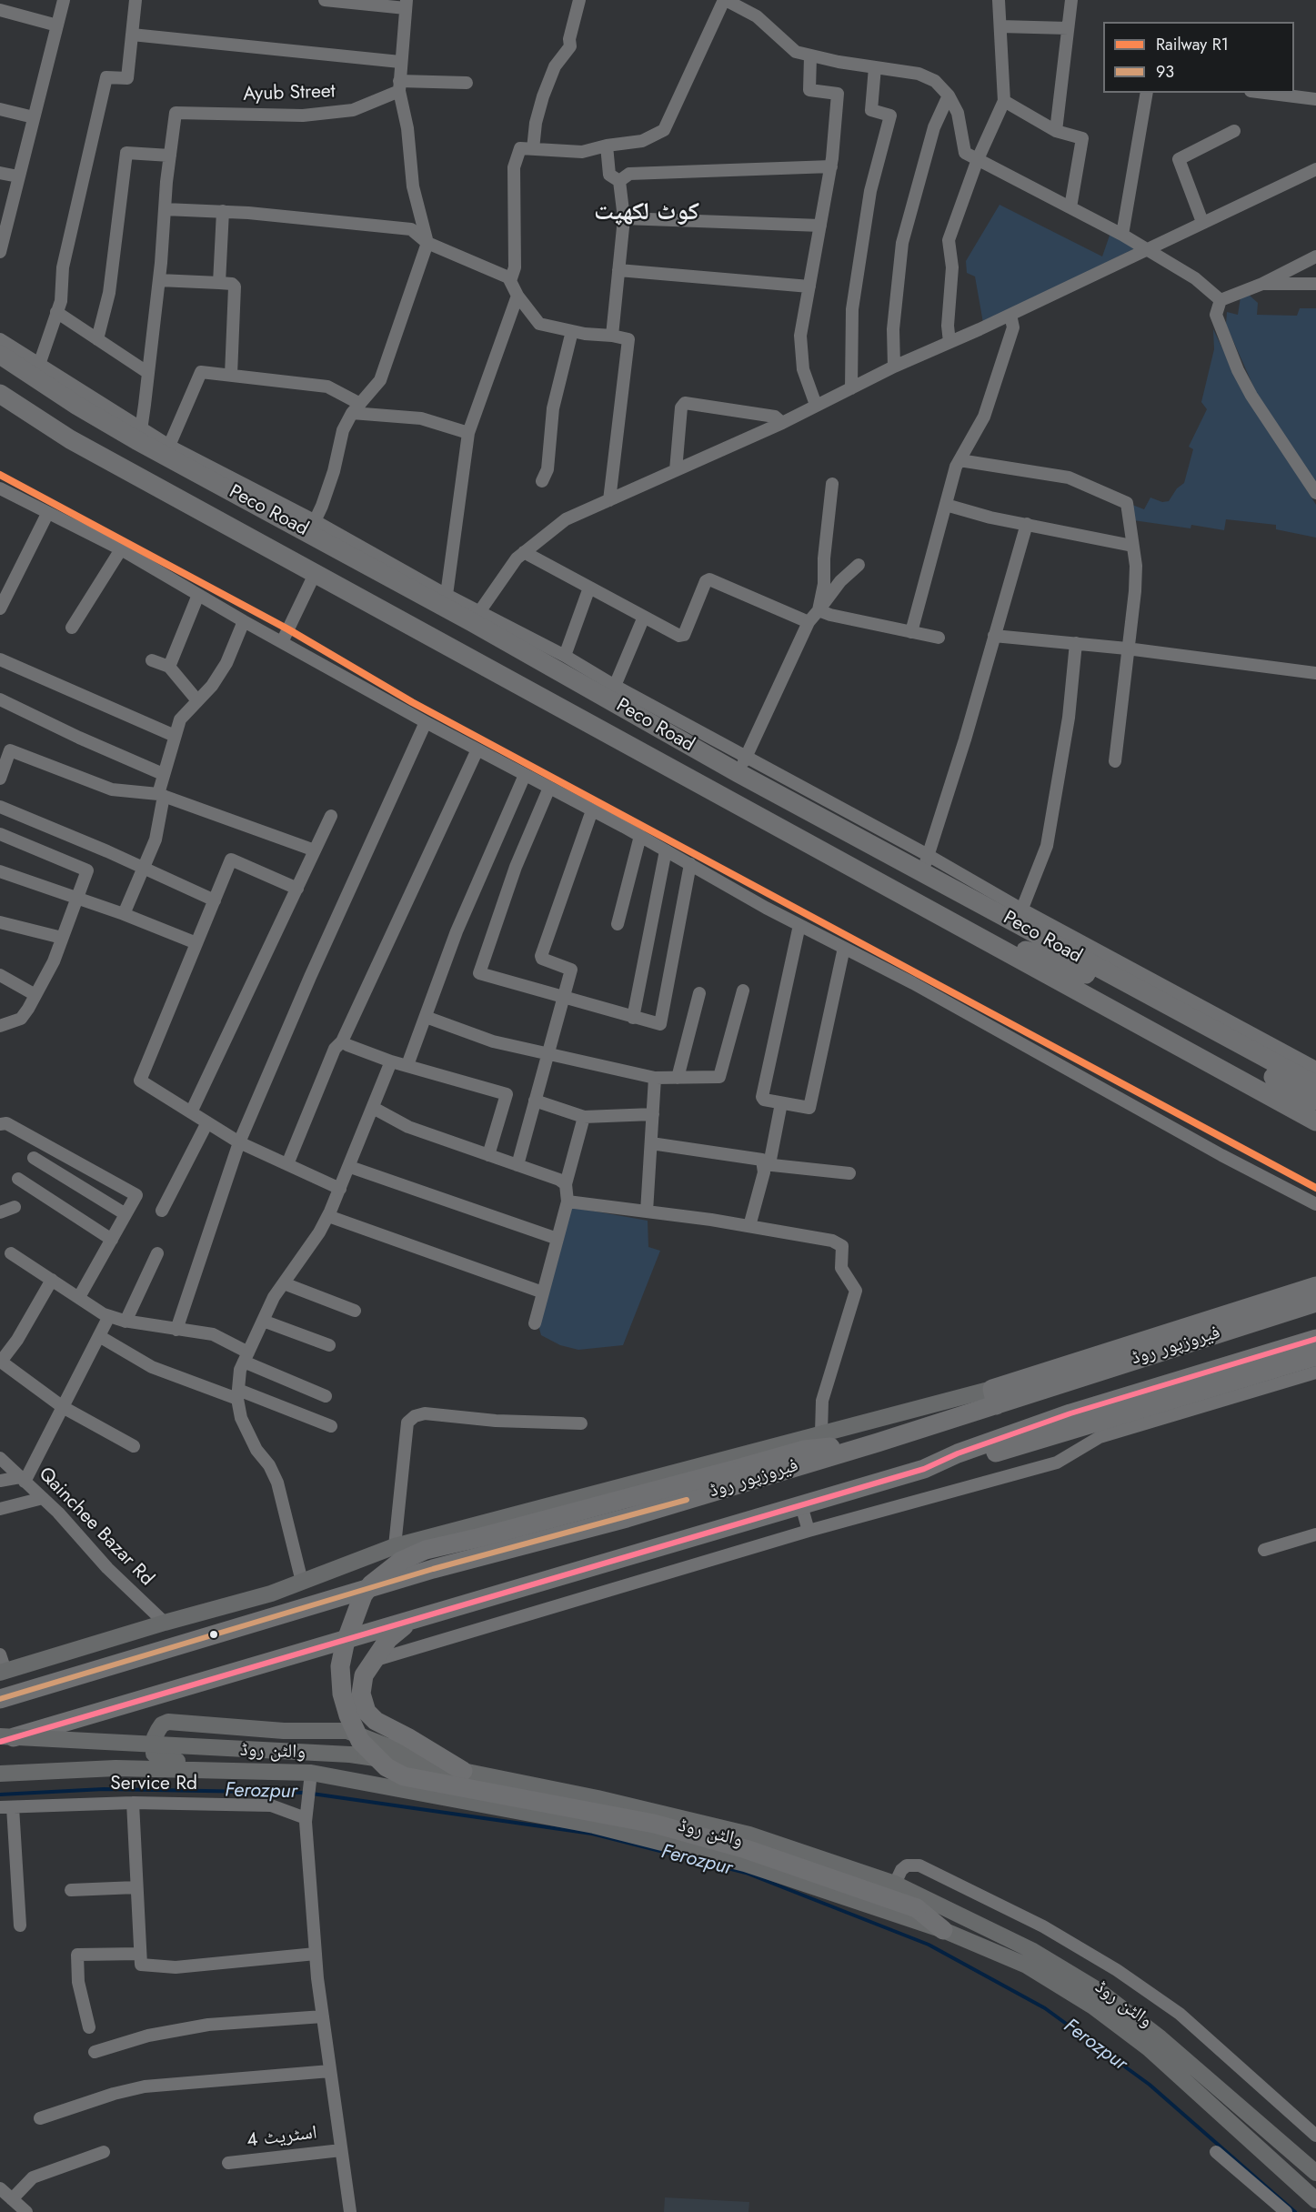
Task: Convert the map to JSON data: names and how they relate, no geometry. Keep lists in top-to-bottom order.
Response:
{
  "streets": {
    "main road": ["Peco Road", "فیروزپور روڈ", "والٹن روڈ"],
    "street": [
      "Ayub Street",
      "Qainchee Bazar Rd",
      "Service Rd",
      "اسٹریٹ 4"
    ]
  },
  "districts": ["کوٹ لکھپت"],
  "water": ["Ferozpur"],
  "lines": ["rail line R1", "transit line 93"],
  "legend": ["Railway R1", "93"]
}
